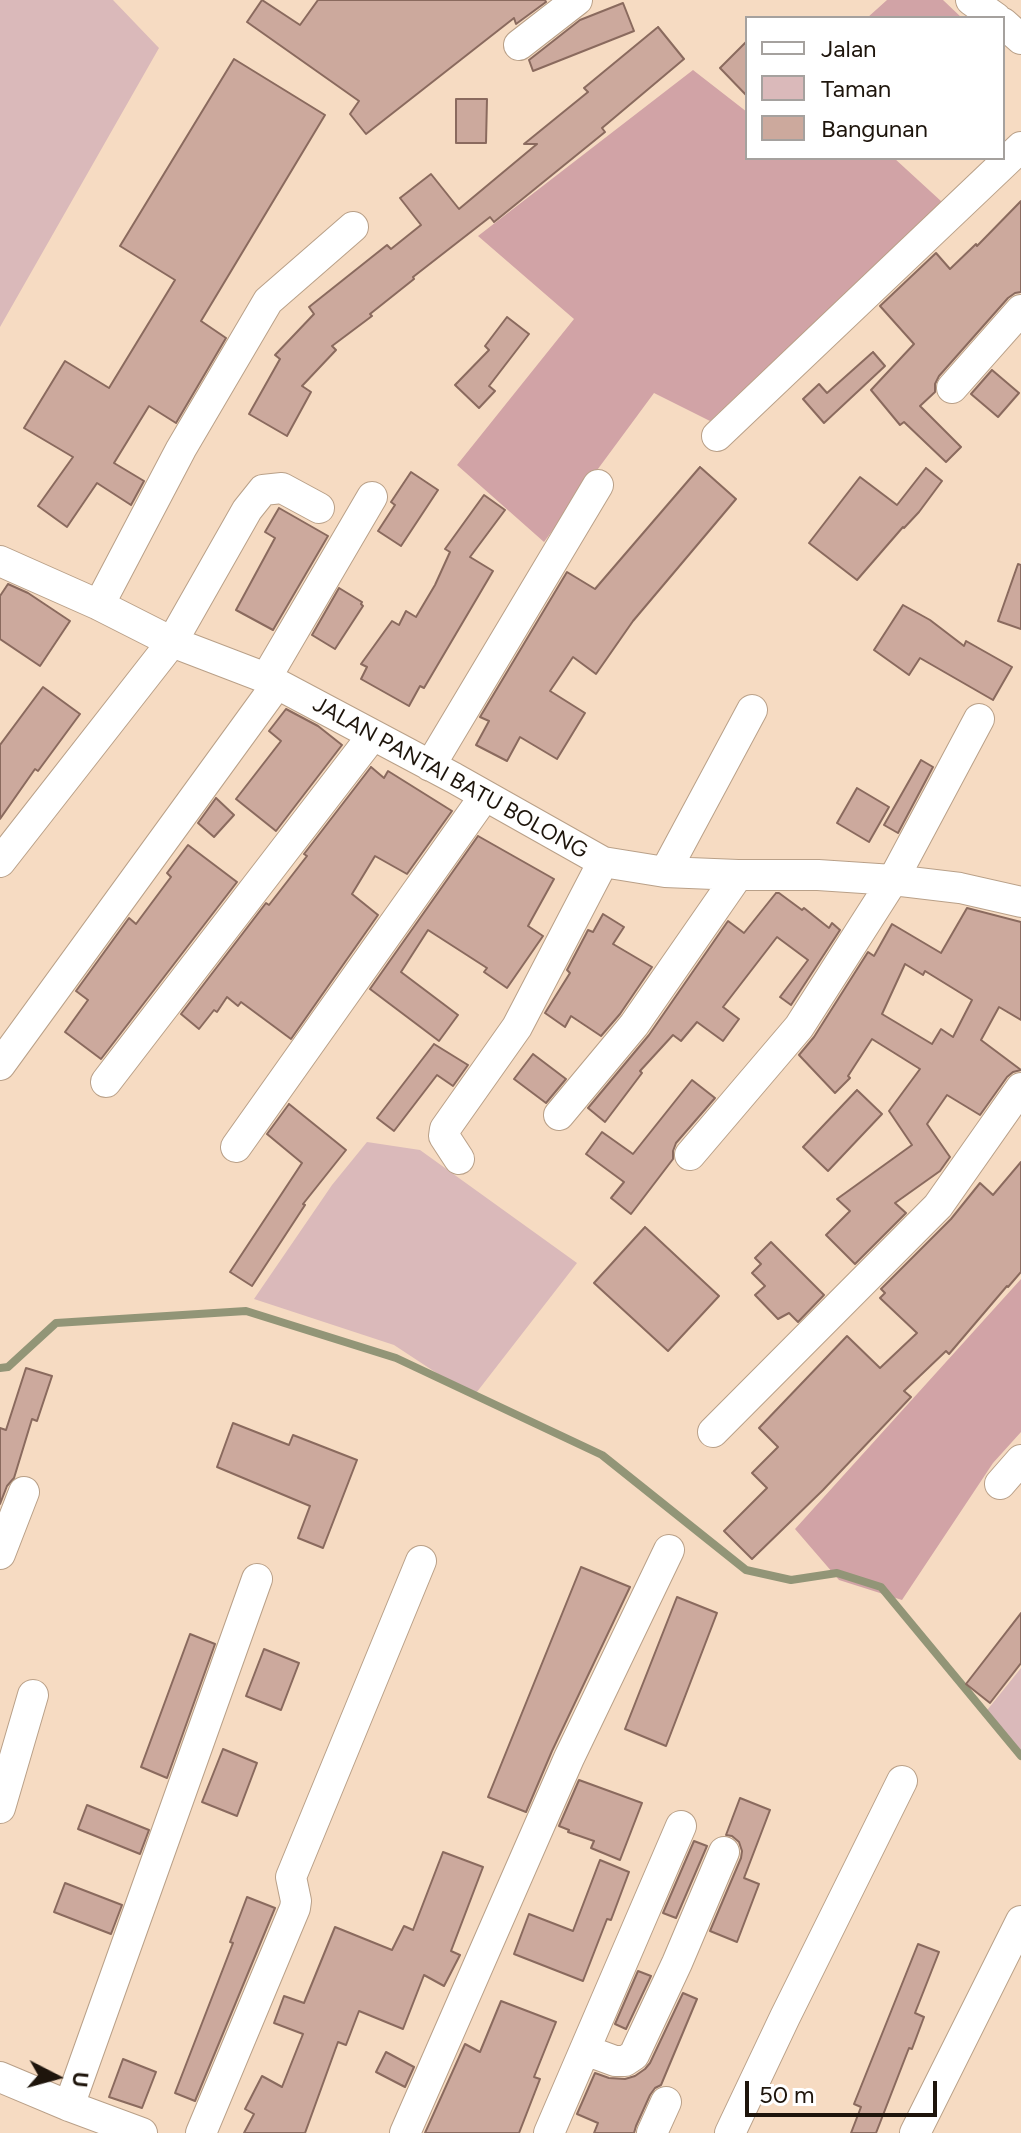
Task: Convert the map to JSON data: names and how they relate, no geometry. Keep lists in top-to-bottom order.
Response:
{
  "streets": {
    "street": ["JALAN PANTAI BATU BOLONG"]
  },
  "legend": ["Jalan", "Taman", "Bangunan"],
  "scale_bar": "50 m",
  "north": "right"
}
